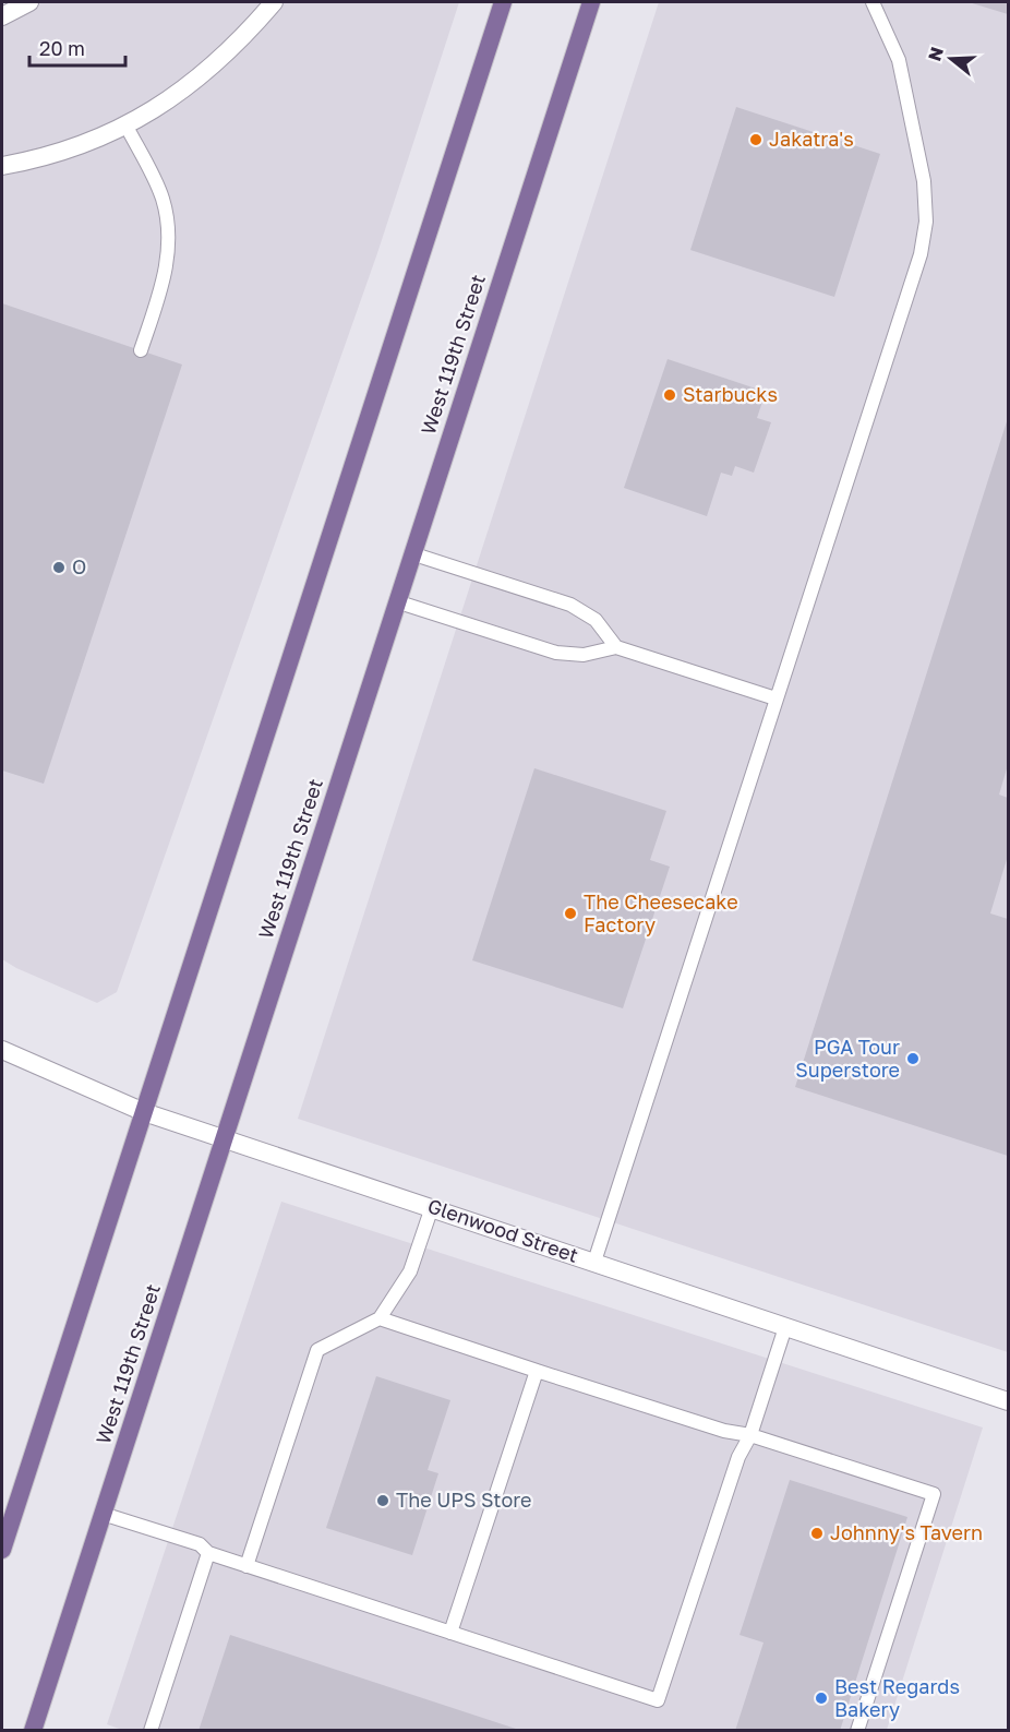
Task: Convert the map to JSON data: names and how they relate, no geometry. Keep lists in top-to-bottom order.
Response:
{
  "streets": {
    "main road": ["West 119th Street"],
    "street": ["Glenwood Street"]
  },
  "crossings": [
    ["West 119th Street", "Glenwood Street"]
  ],
  "places": [
    "Jakatra's",
    "Starbucks",
    "O",
    "The Cheesecake Factory",
    "PGA Tour Superstore",
    "The UPS Store",
    "Johnny's Tavern",
    "Best Regards Bakery"
  ],
  "scale_bar": "20 m",
  "north": "left"
}
